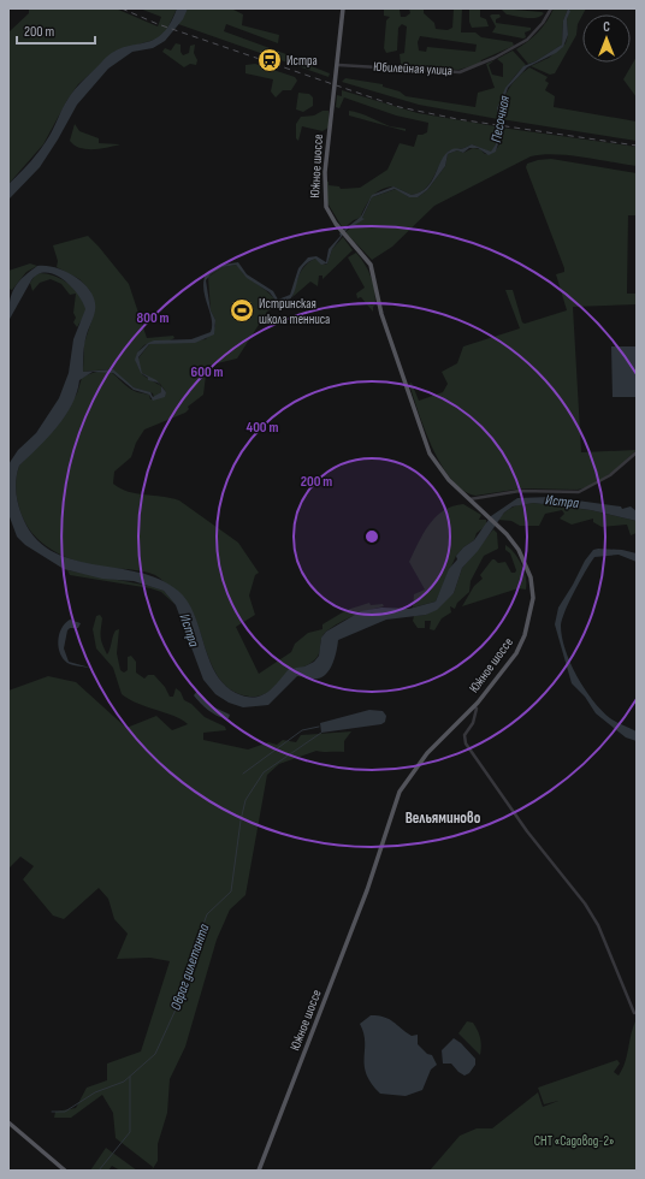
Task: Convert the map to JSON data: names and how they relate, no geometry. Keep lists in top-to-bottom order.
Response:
{
  "streets": {
    "main road": ["Южное шоссе"],
    "street": ["Юбилейная улица"]
  },
  "crossings": [
    ["Юбилейная улица", "Южное шоссе"]
  ],
  "districts": ["Вельяминово"],
  "water": ["Песочная", "Истра", "Овраг дилетанта"],
  "parks": ["СНТ «Садовод-2»"],
  "places": {
    "station": ["Истра"],
    "sports": ["Истринская школа тенниса"]
  },
  "scale_bar": "200 m",
  "north": "top",
  "rings": [
    "800 m",
    "600 m",
    "400 m",
    "200 m"
  ]
}
